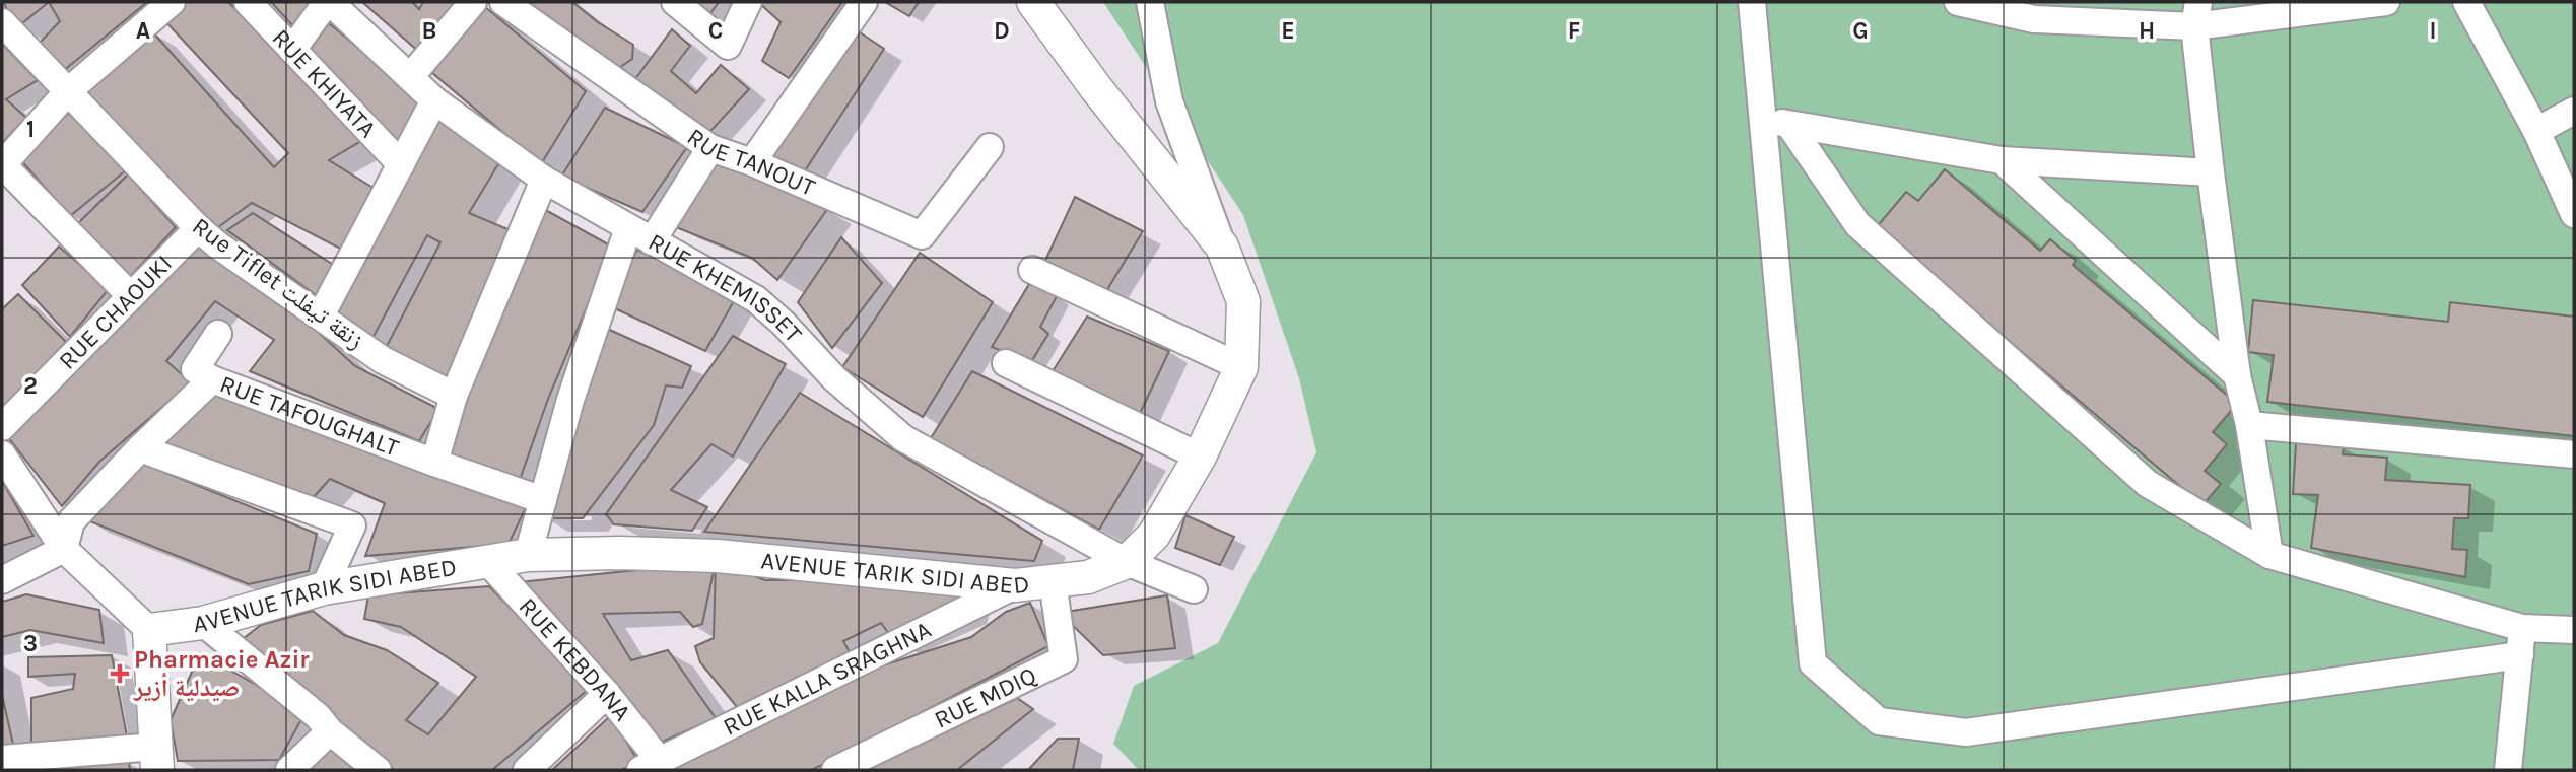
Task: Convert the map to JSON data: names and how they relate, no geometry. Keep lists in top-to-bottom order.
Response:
{
  "streets": {
    "street": [
      "RUE KHIYATA",
      "RUE TANOUT",
      "Rue Tiflet زنقة تيفلت",
      "RUE KHEMISSET",
      "RUE CHAOUKI",
      "RUE TAFOUGHALT",
      "AVENUE TARIK SIDI ABED",
      "RUE KEBDANA",
      "RUE KALLA SRAGHNA",
      "RUE MDIQ"
    ]
  },
  "crossings": [
    ["Rue Tiflet زنقة تيفلت", "RUE CHAOUKI"],
    ["RUE KHEMISSET", "AVENUE TARIK SIDI ABED"],
    ["AVENUE TARIK SIDI ABED", "RUE KEBDANA"],
    ["AVENUE TARIK SIDI ABED", "RUE KALLA SRAGHNA"],
    ["AVENUE TARIK SIDI ABED", "RUE MDIQ"],
    ["RUE KEBDANA", "RUE KALLA SRAGHNA"]
  ],
  "places": {
    "health": ["Pharmacie Azir صيدلية أزير"]
  },
  "grid": {
    "columns": [
      "A",
      "B",
      "C",
      "D",
      "E",
      "F",
      "G",
      "H",
      "I"
    ],
    "rows": ["1", "2", "3"]
  }
}
